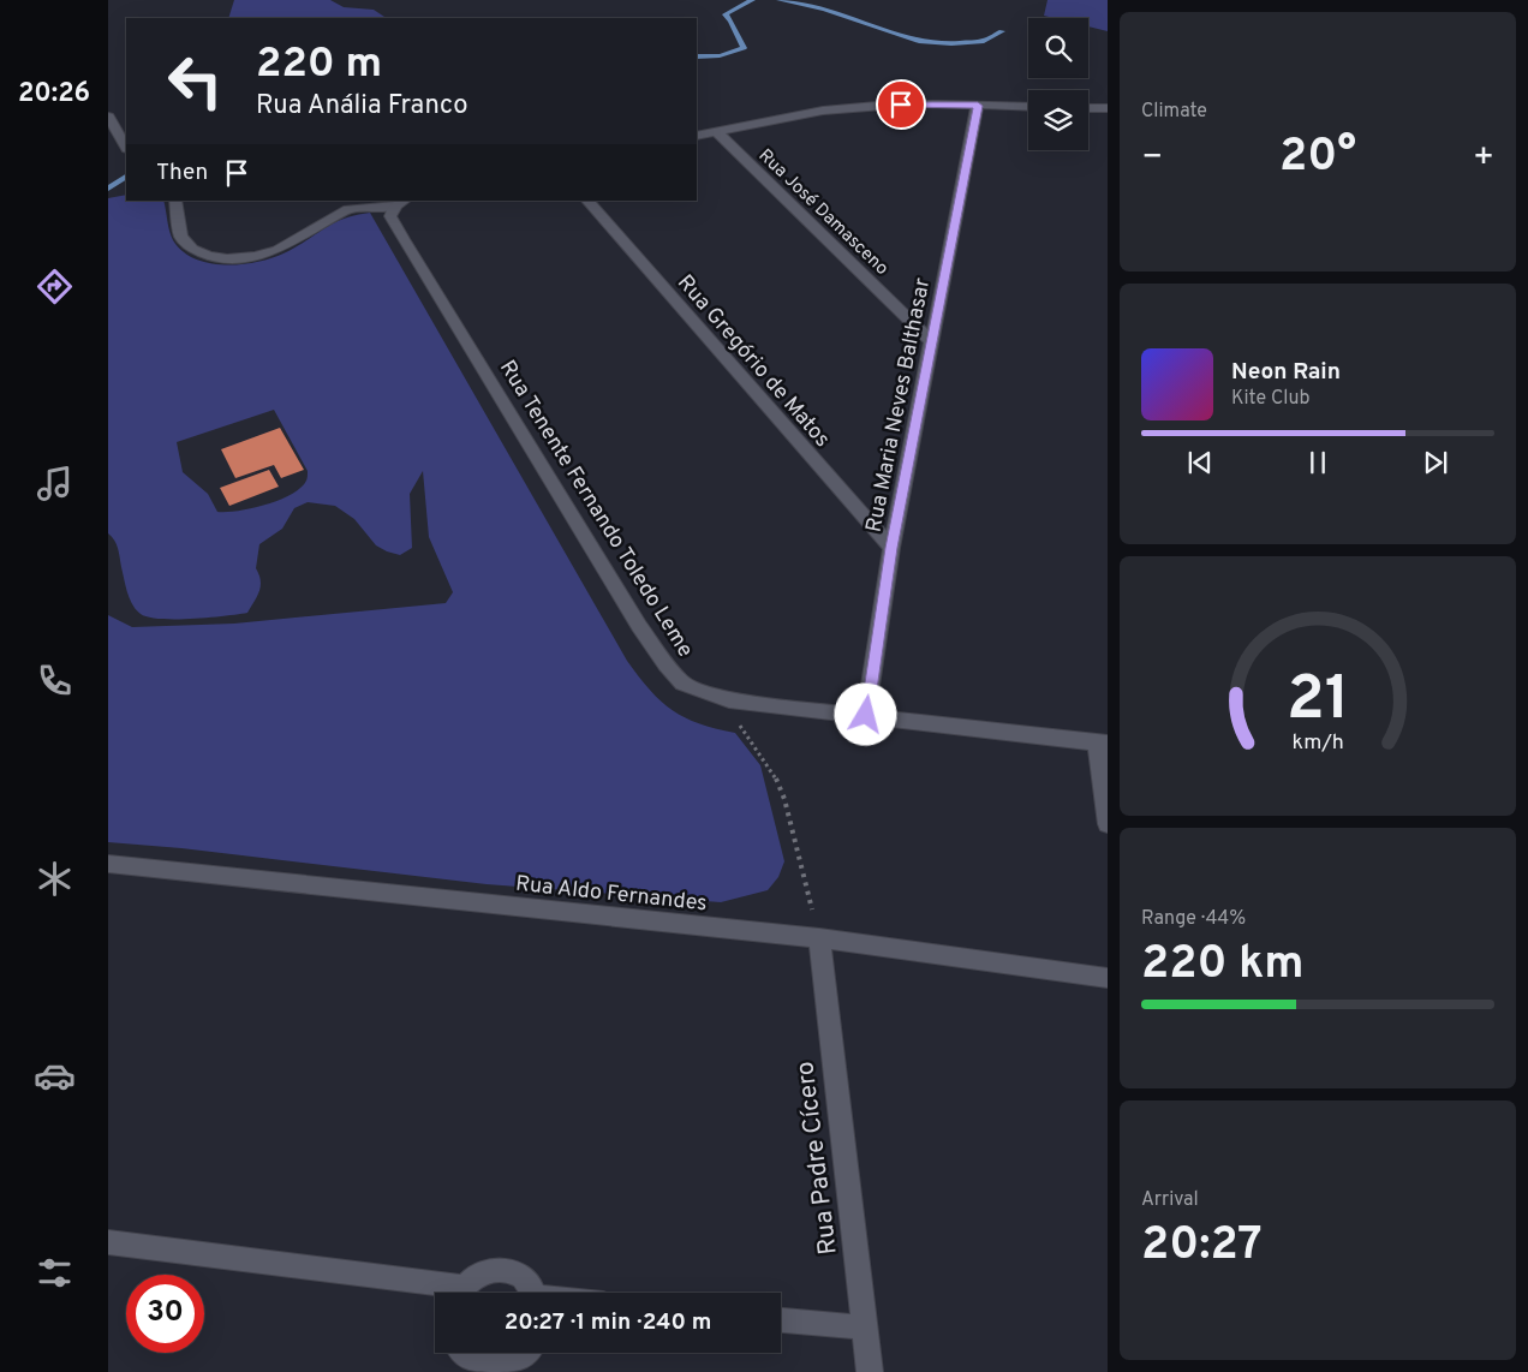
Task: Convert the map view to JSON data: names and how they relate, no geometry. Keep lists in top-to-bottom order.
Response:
{
  "streets": {
    "street": [
      "Rua José Damasceno",
      "Rua Gregório de Matos",
      "Rua Maria Neves Balthasar",
      "Rua Tenente Fernando Toledo Leme",
      "Rua Aldo Fernandes",
      "Rua Padre Cícero"
    ]
  },
  "crossings": [
    ["Rua José Damasceno", "Rua Maria Neves Balthasar"],
    ["Rua Gregório de Matos", "Rua Maria Neves Balthasar"],
    ["Rua Maria Neves Balthasar", "Rua Tenente Fernando Toledo Leme"],
    ["Rua Aldo Fernandes", "Rua Padre Cícero"]
  ],
  "page": {
    "tabs": "20:26",
    "tile": [
      "Climate",
      ["Range · 44%", "220 km"],
      ["Arrival", "20:27"]
    ],
    "turn": ["220 m", "Rua Anália Franco"],
    "heat": ["−", "20°", "+"],
    "then": "Then",
    "song": ["Neon Rain", "Kite Club"],
    "limit": "30",
    "trip": "20:27 · 1 min · 240 m",
    "gauge": ["21", "km/h"]
  }
}
